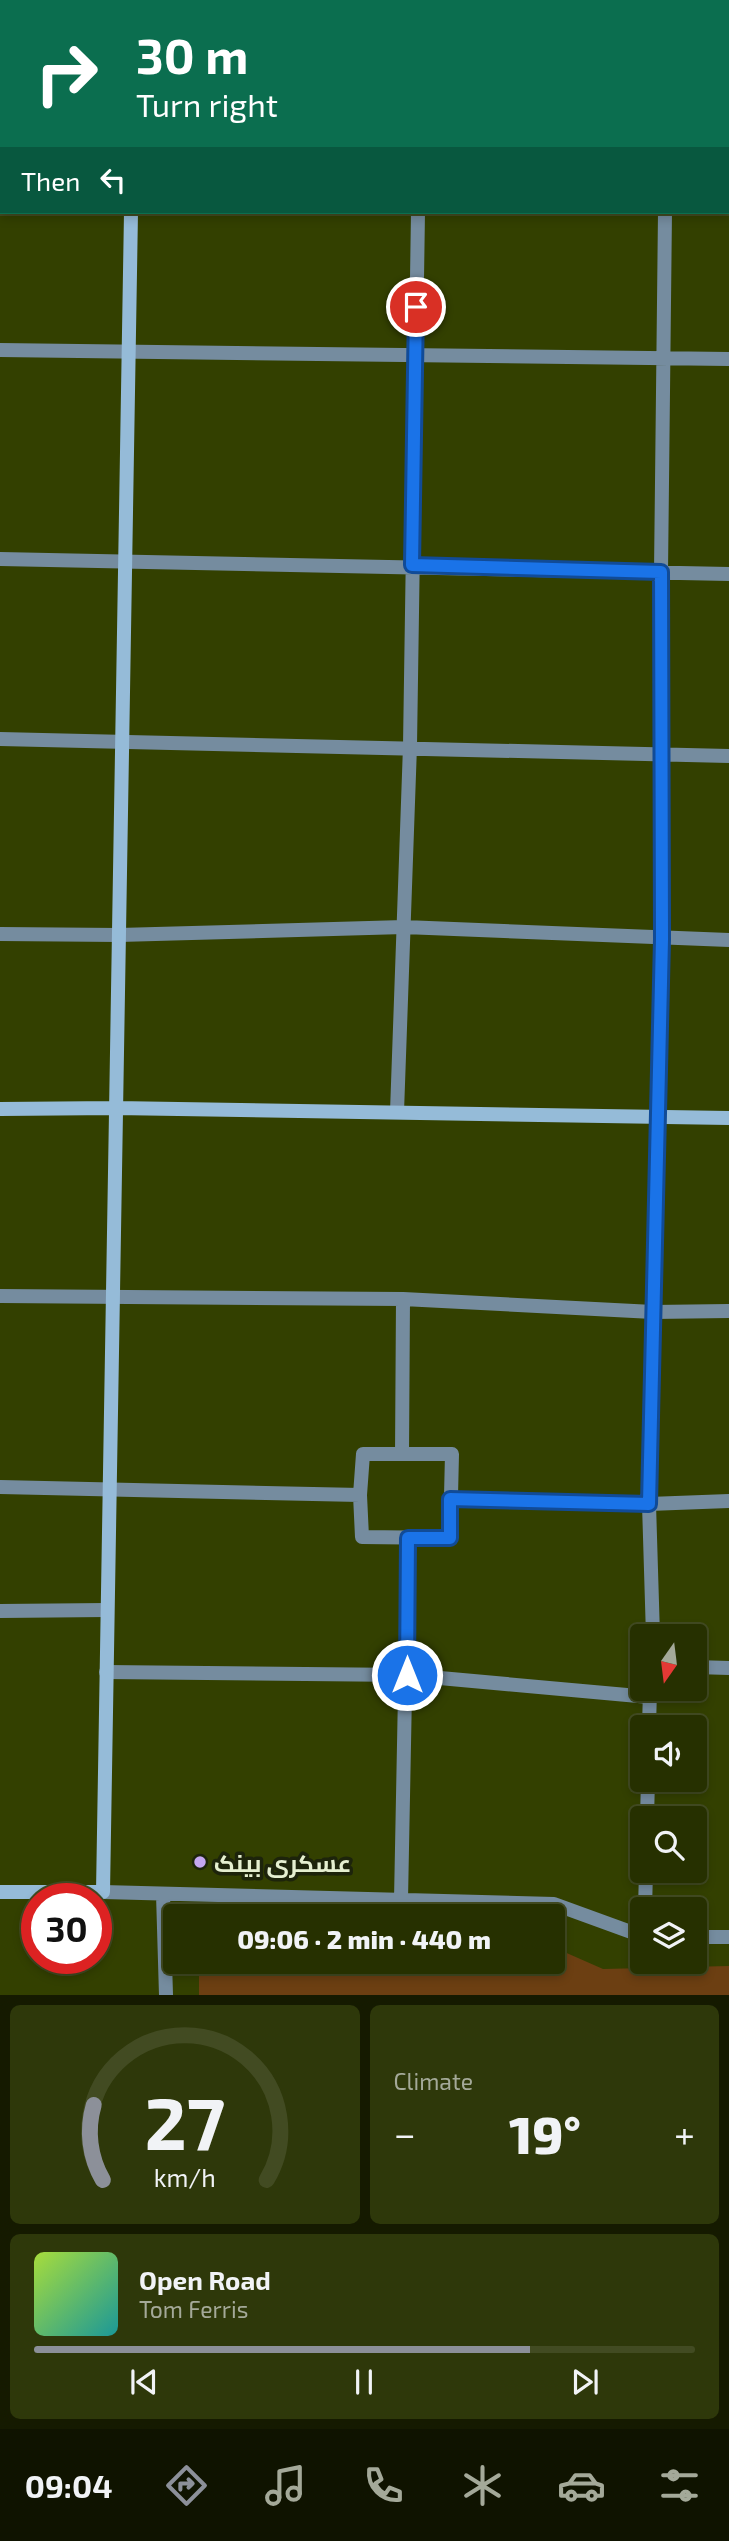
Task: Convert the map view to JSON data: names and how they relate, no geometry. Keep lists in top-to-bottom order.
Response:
{
  "places": ["عسکری بینک"],
  "north": "bottom",
  "page": {
    "turn": ["30 m", "Turn right"],
    "then": "Then",
    "limit": "30",
    "trip": "09:06 · 2 min · 440 m",
    "tile": "Climate",
    "heat": ["−", "19°", "+"],
    "song": ["Open Road", "Tom Ferris"],
    "tabs": "09:04",
    "gauge": ["27", "km/h"]
  }
}
